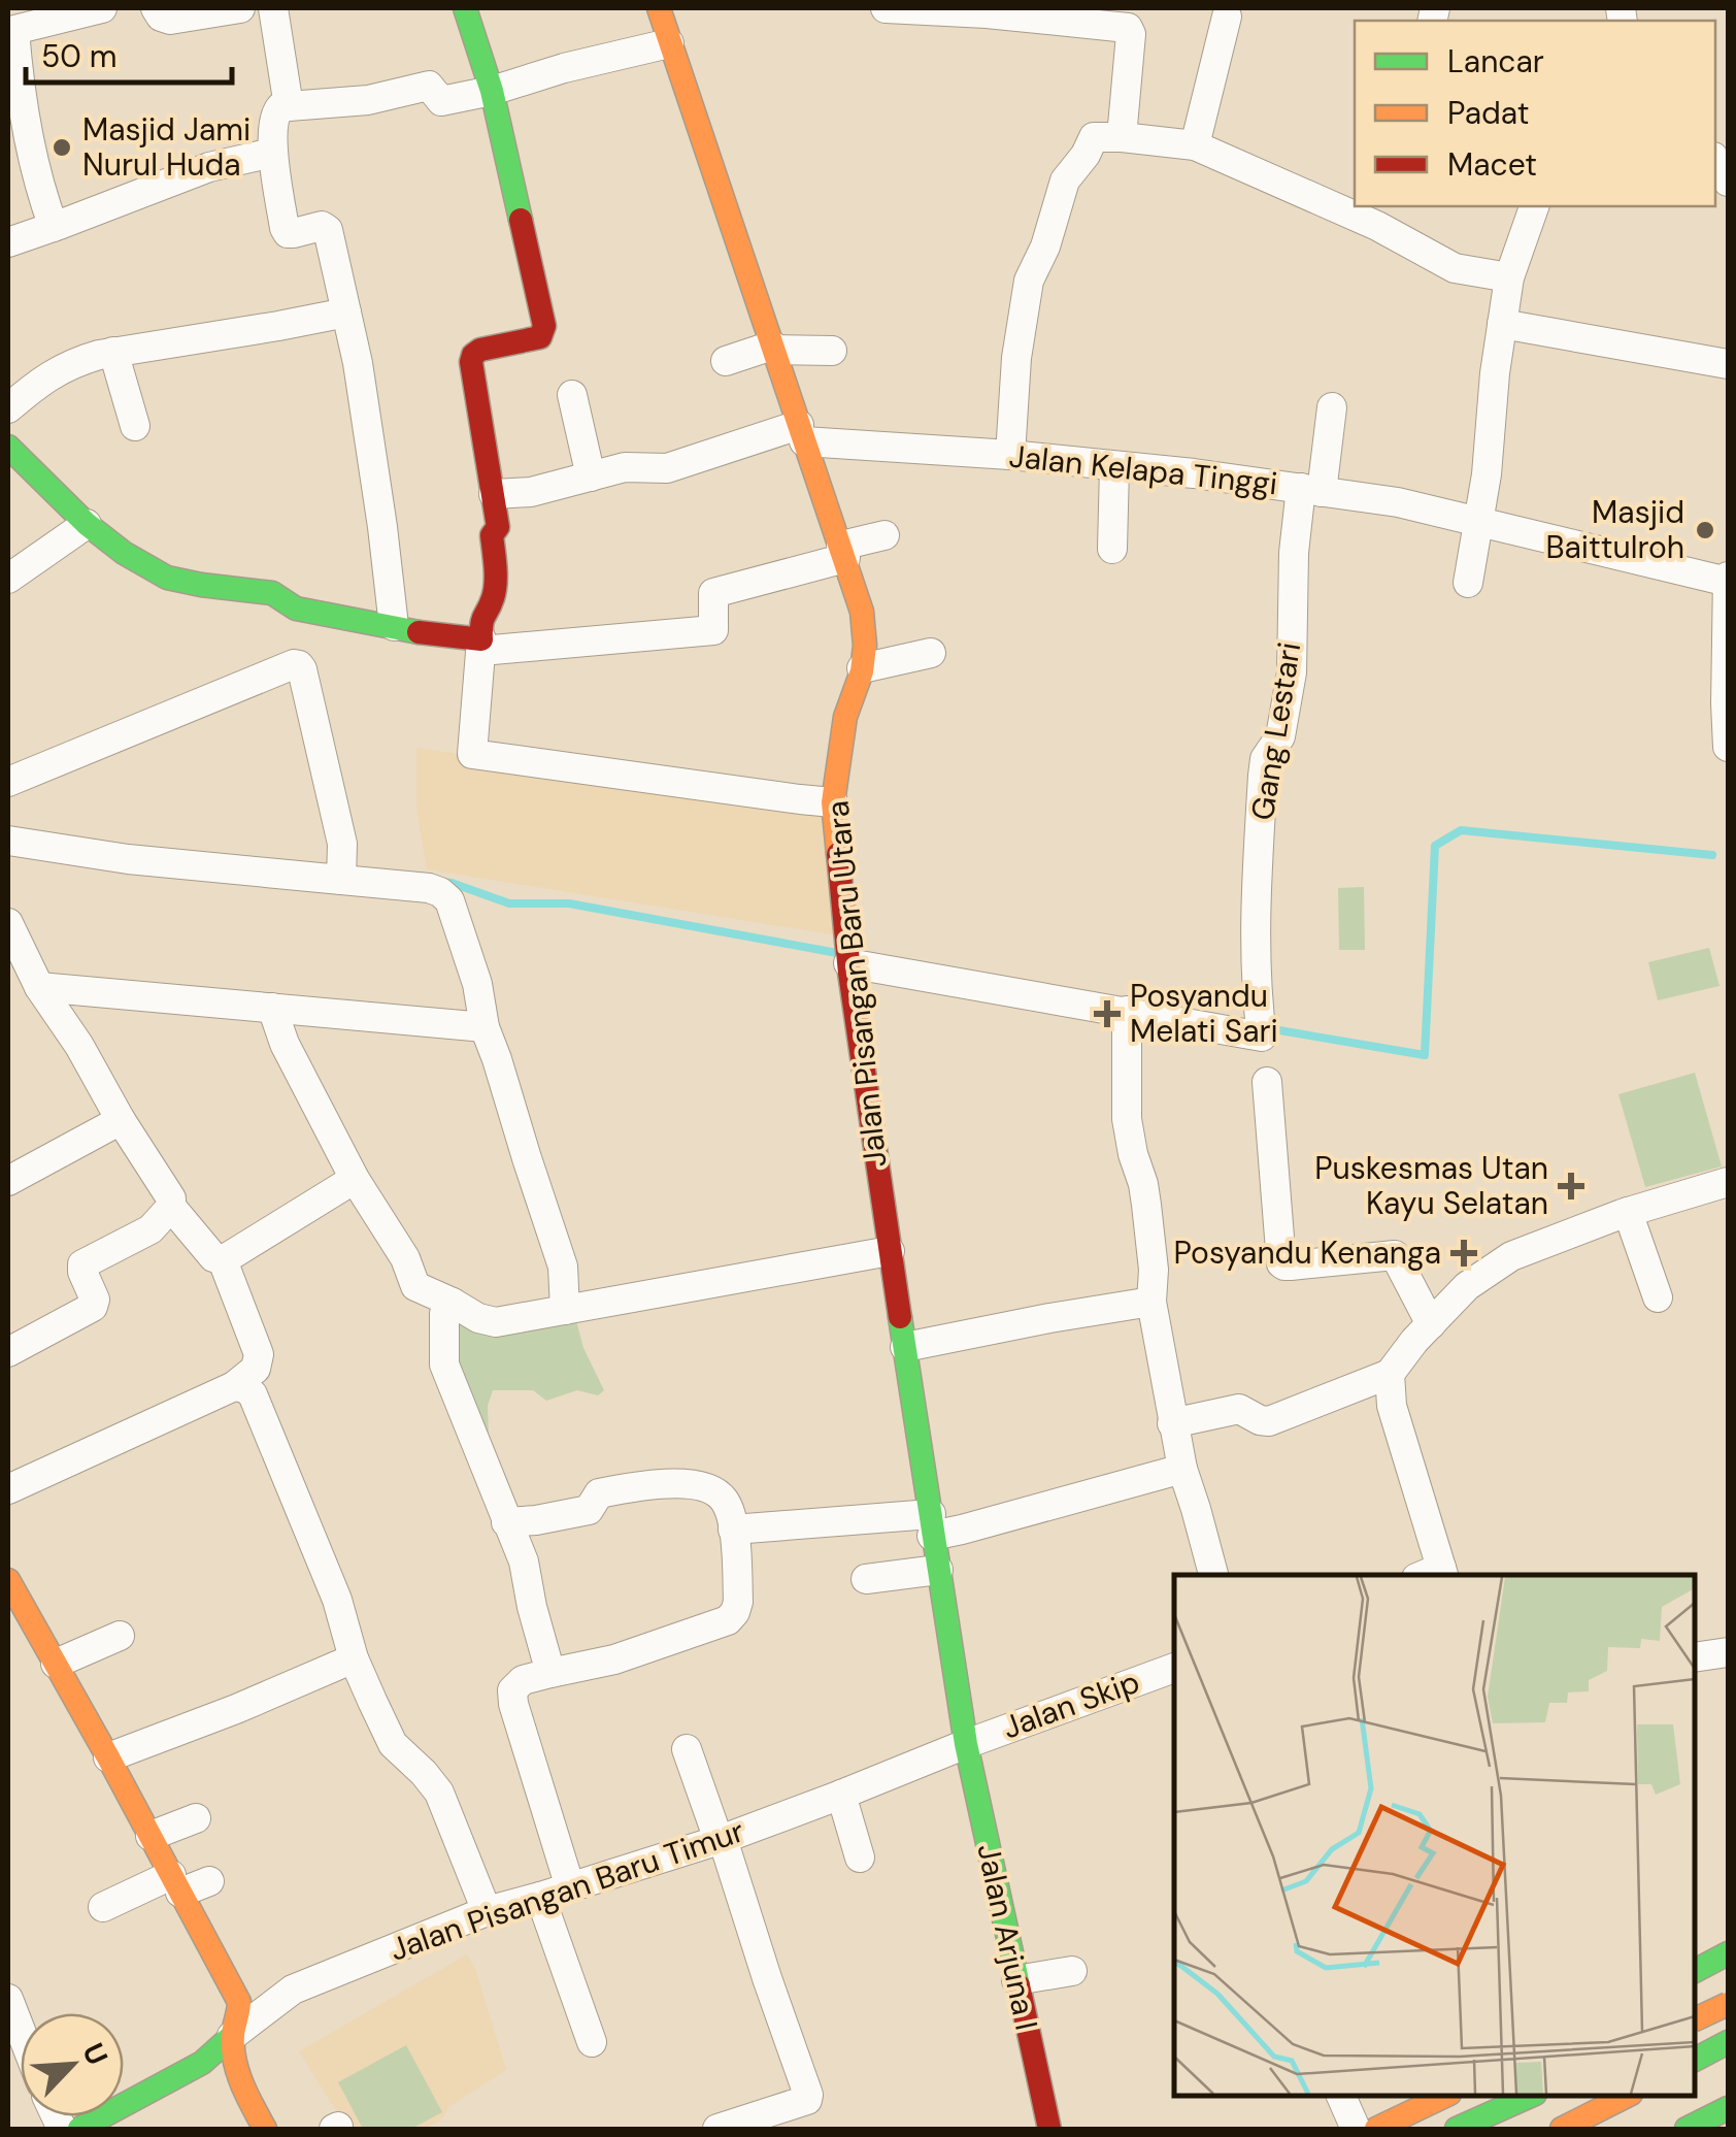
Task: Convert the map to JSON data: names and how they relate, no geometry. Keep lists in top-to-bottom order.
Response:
{
  "streets": {
    "main road": ["Jalan Pisangan Baru Utara", "Jalan Pisangan Baru Timur", "Jalan Arjuna I"],
    "street": ["Jalan Kelapa Tinggi", "Gang Lestari", "Jalan Skip"]
  },
  "crossings": [
    ["Jalan Kelapa Tinggi", "Gang Lestari"],
    ["Jalan Kelapa Tinggi", "Jalan Pisangan Baru Utara"],
    ["Jalan Pisangan Baru Utara", "Jalan Skip"],
    ["Jalan Pisangan Baru Utara", "Jalan Pisangan Baru Timur"],
    ["Jalan Pisangan Baru Utara", "Jalan Arjuna I"],
    ["Jalan Skip", "Jalan Pisangan Baru Timur"],
    ["Jalan Skip", "Jalan Arjuna I"],
    ["Jalan Pisangan Baru Timur", "Jalan Arjuna I"]
  ],
  "places": {
    "other": ["Masjid Jami Nurul Huda", "Masjid Baittulroh"],
    "health": ["Posyandu Melati Sari", "Puskesmas Utan Kayu Selatan", "Posyandu Kenanga"]
  },
  "legend": ["Lancar", "Padat", "Macet"],
  "scale_bar": "50 m",
  "north": "top right"
}
